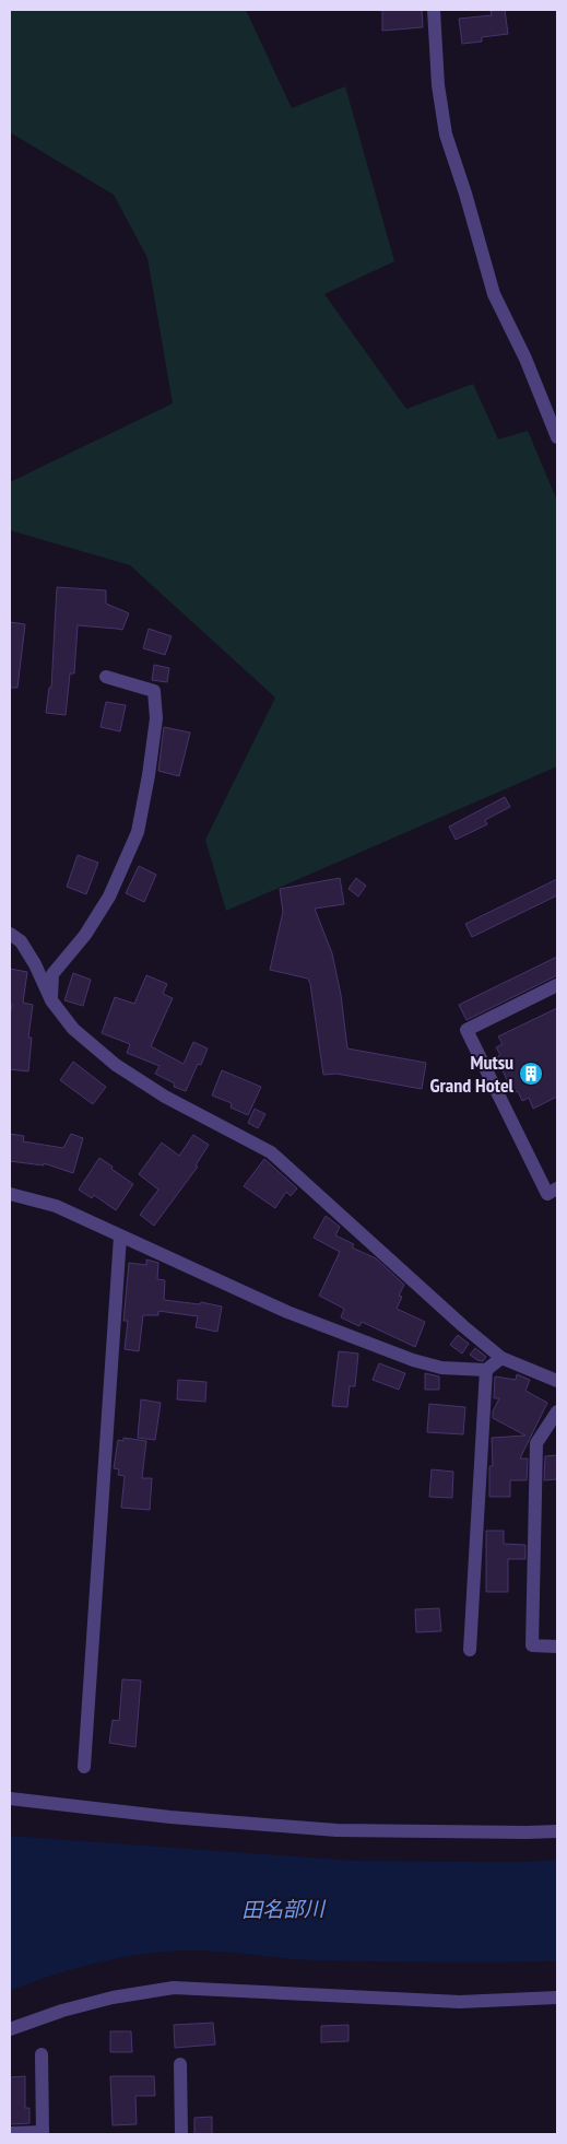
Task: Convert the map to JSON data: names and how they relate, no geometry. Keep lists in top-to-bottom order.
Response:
{
  "water": ["田名部川"],
  "places": {
    "building": ["Mutsu Grand Hotel"]
  }
}
